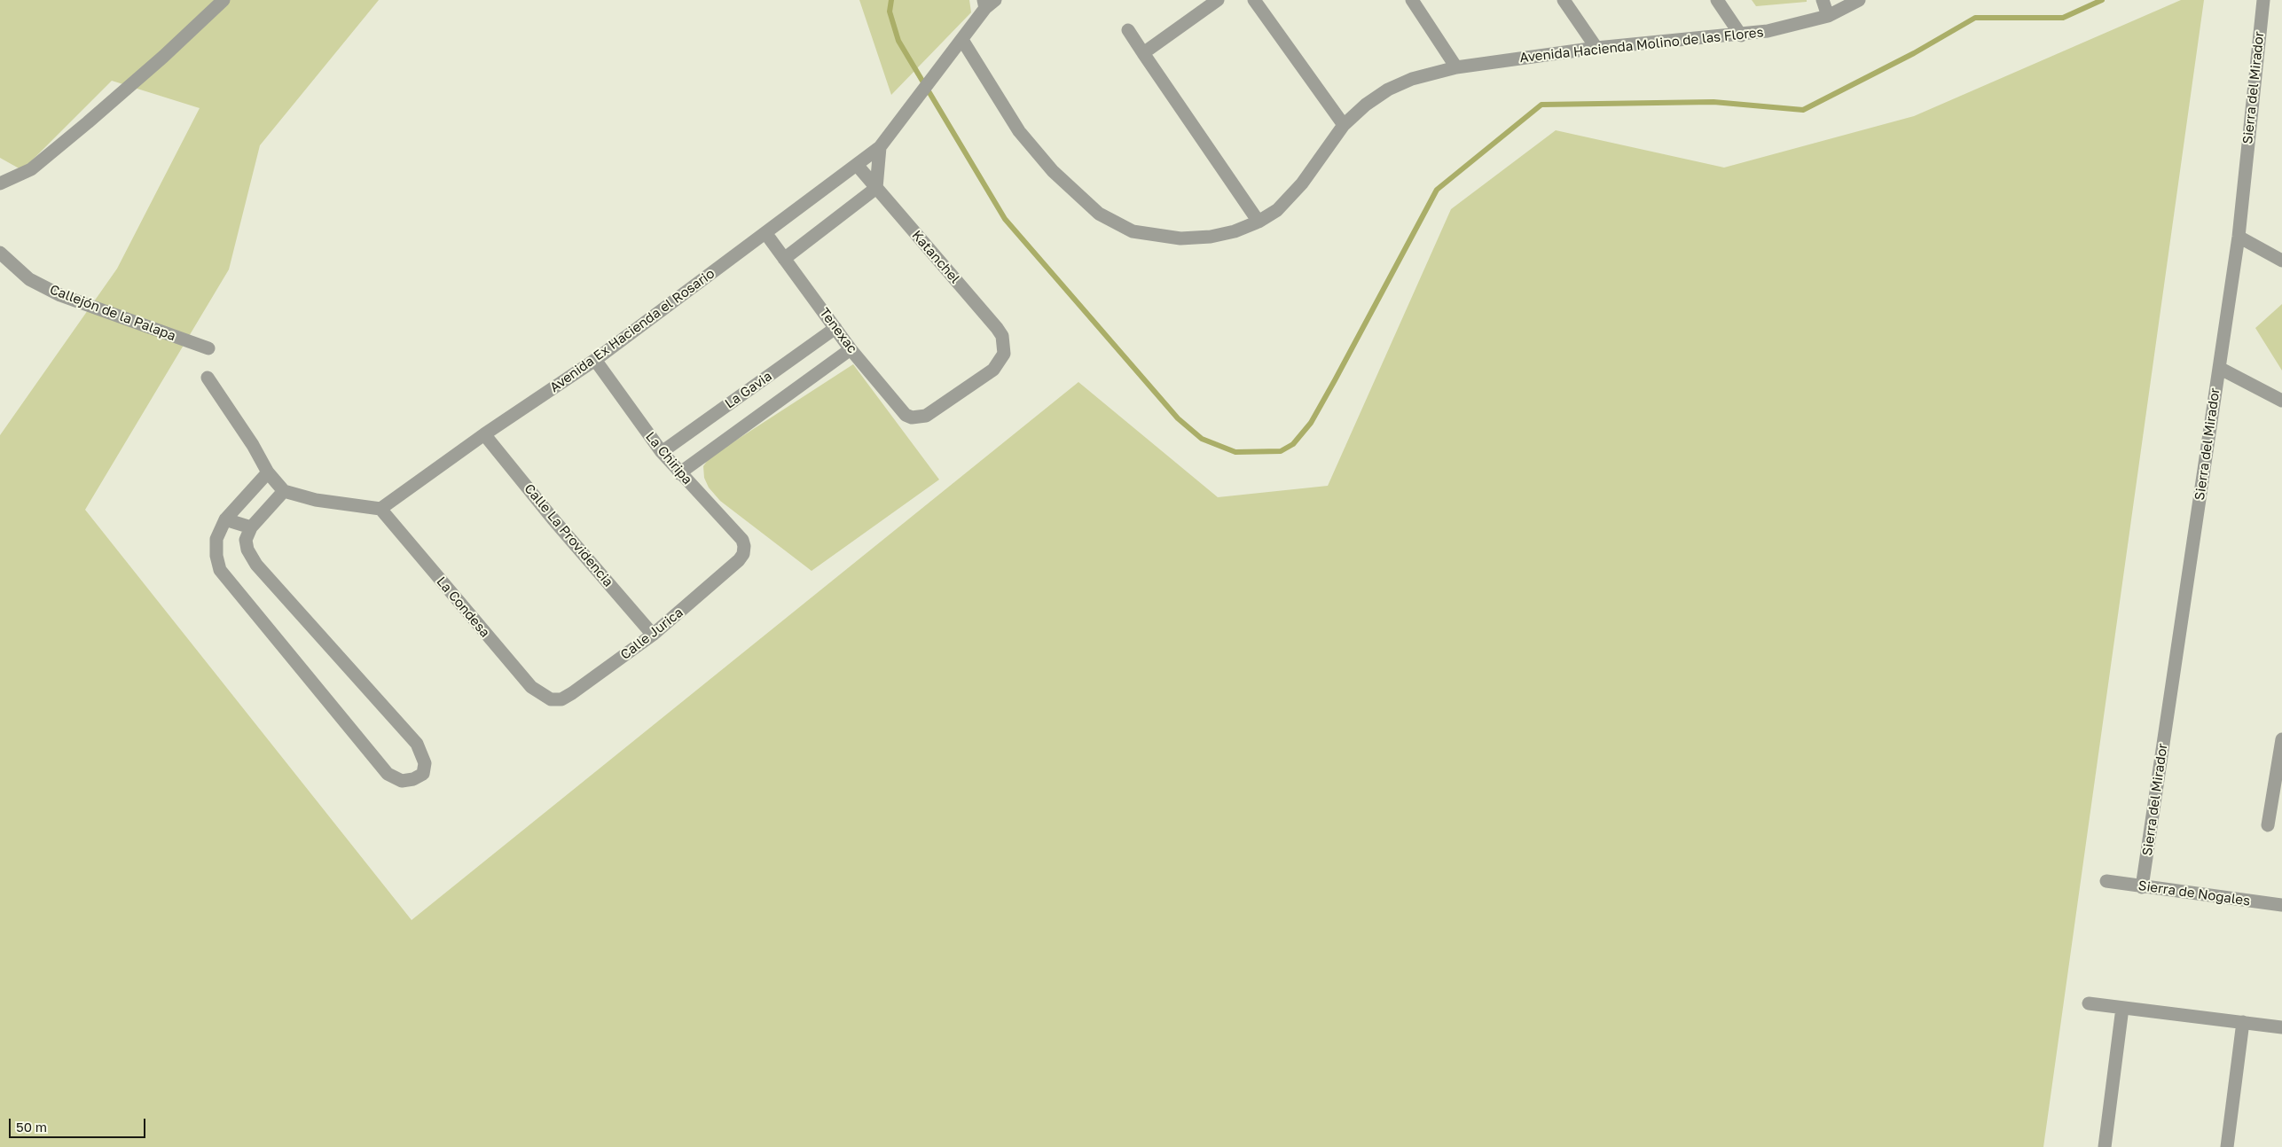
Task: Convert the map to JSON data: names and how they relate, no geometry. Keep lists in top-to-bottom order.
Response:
{
  "streets": {
    "street": [
      "Avenida Hacienda Molino de las Flores",
      "Sierra del Mirador",
      "Katanchel",
      "Callejón de la Palapa",
      "Avenida Ex Hacienda el Rosario",
      "Tenexac",
      "La Gavia",
      "La Chiripa",
      "Calle La Providencia",
      "La Condesa",
      "Calle Jurica",
      "Sierra de Nogales"
    ]
  },
  "crossings": [
    ["Avenida Hacienda Molino de las Flores", "Avenida Ex Hacienda el Rosario"],
    ["Sierra del Mirador", "Sierra de Nogales"],
    ["Katanchel", "Avenida Ex Hacienda el Rosario"],
    ["Katanchel", "Tenexac"],
    ["Avenida Ex Hacienda el Rosario", "Tenexac"],
    ["Avenida Ex Hacienda el Rosario", "La Chiripa"],
    ["Avenida Ex Hacienda el Rosario", "Calle La Providencia"],
    ["Avenida Ex Hacienda el Rosario", "La Condesa"],
    ["Tenexac", "La Gavia"],
    ["La Gavia", "La Chiripa"],
    ["La Chiripa", "Calle Jurica"],
    ["Calle La Providencia", "Calle Jurica"],
    ["La Condesa", "Calle Jurica"]
  ],
  "scale_bar": "50 m"
}
